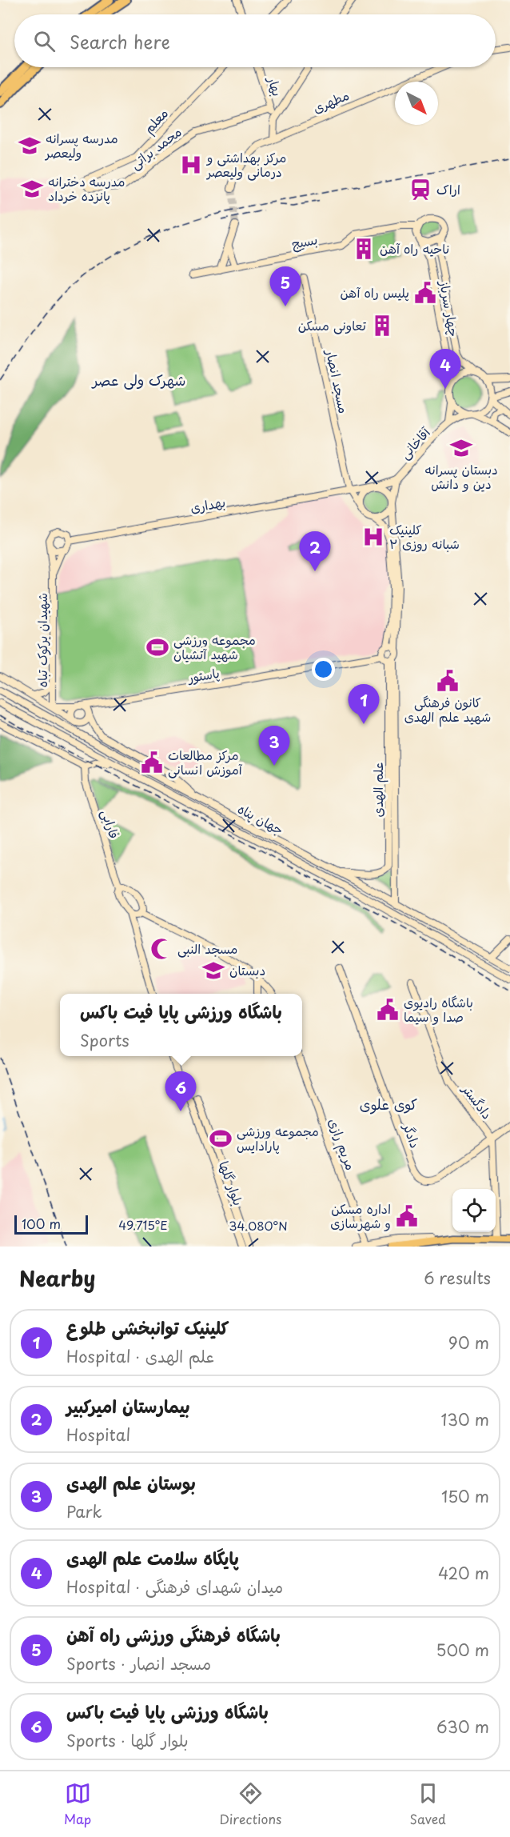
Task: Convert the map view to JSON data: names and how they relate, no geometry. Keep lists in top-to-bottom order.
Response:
{
  "streets": {
    "street": [
      "بهار",
      "مطهری",
      "معلم",
      "محمد براتی",
      "بسیج",
      "چهار سرباز",
      "مسجد انصار",
      "آقاخانی",
      "بهداری",
      "شهیدان برکوک تباه",
      "پاستور",
      "علم الهدی",
      "جهان پناه",
      "فارابی",
      "دادگستر",
      "دادگر",
      "مریم رازی",
      "بلوار گلها"
    ]
  },
  "crossings": [
    ["بهار", "محمد براتی"],
    ["معلم", "محمد براتی"],
    ["بسیج", "چهار سرباز"],
    ["مسجد انصار", "بهداری"],
    ["آقاخانی", "بهداری"],
    ["بهداری", "شهیدان برکوک تباه"],
    ["پاستور", "علم الهدی"],
    ["علم الهدی", "جهان پناه"],
    ["دادگستر", "دادگر"]
  ],
  "districts": ["شهرک ولی عصر", "کوی علوی"],
  "places": {
    "school or university": [
      "مدرسه پسرانه ولیعصر",
      "مدرسه دخترانه پانزده خرداد",
      "دبستان پسرانه دین و دانش",
      "دبستان"
    ],
    "hospital": ["مرکز بهداشتی و درمانی ولیعصر", "کلینیک شبانه روزی ۲"],
    "station": ["اراک"],
    "building": ["ناحیه راه آهن", "تعاونی مسکن"],
    "public building": [
      "پلیس راه آهن",
      "کانون فرهنگی شهید علم الهدی",
      "مرکز مطالعات آموزش انسانی",
      "باشگاه رادیوی صدا و سیما",
      "اداره مسکن و شهرسازی"
    ],
    "sports": ["مجموعه ورزشی شهید آتشیان", "مجموعه ورزشی پارادایس"],
    "mosque": ["مسجد النبی"]
  },
  "scale_bar": "100 m",
  "north": "bottom right",
  "page": {
    "search": "Search here",
    "pins": [
      "5",
      "4",
      "2",
      "1",
      "3",
      "6"
    ],
    "popup": ["باشگاه ورزشی پایا فیت باکس", "Sports"],
    "scale": "100 m",
    "heading": ["Nearby", "6 results"],
    "list": [
      {
        "mark": "1",
        "name": "کلینیک توانبخشی طلوع",
        "note": "Hospital · علم الهدی",
        "value": "90 m"
      },
      {
        "mark": "2",
        "name": "بیمارستان امیرکبیر",
        "note": "Hospital",
        "value": "130 m"
      },
      {
        "mark": "3",
        "name": "بوستان علم الهدی",
        "note": "Park",
        "value": "150 m"
      },
      {
        "mark": "4",
        "name": "پایگاه سلامت علم الهدی",
        "note": "Hospital · میدان شهدای فرهنگی",
        "value": "420 m"
      },
      {
        "mark": "5",
        "name": "باشگاه فرهنگی ورزشی راه آهن",
        "note": "Sports · مسجد انصار",
        "value": "500 m"
      },
      {
        "mark": "6",
        "name": "باشگاه ورزشی پایا فیت باکس",
        "note": "Sports · بلوار گلها",
        "value": "630 m"
      }
    ],
    "nav": ["Map", "Directions", "Saved"]
  },
  "coordinates": ["49.715°E", "34.080°N"]
}
